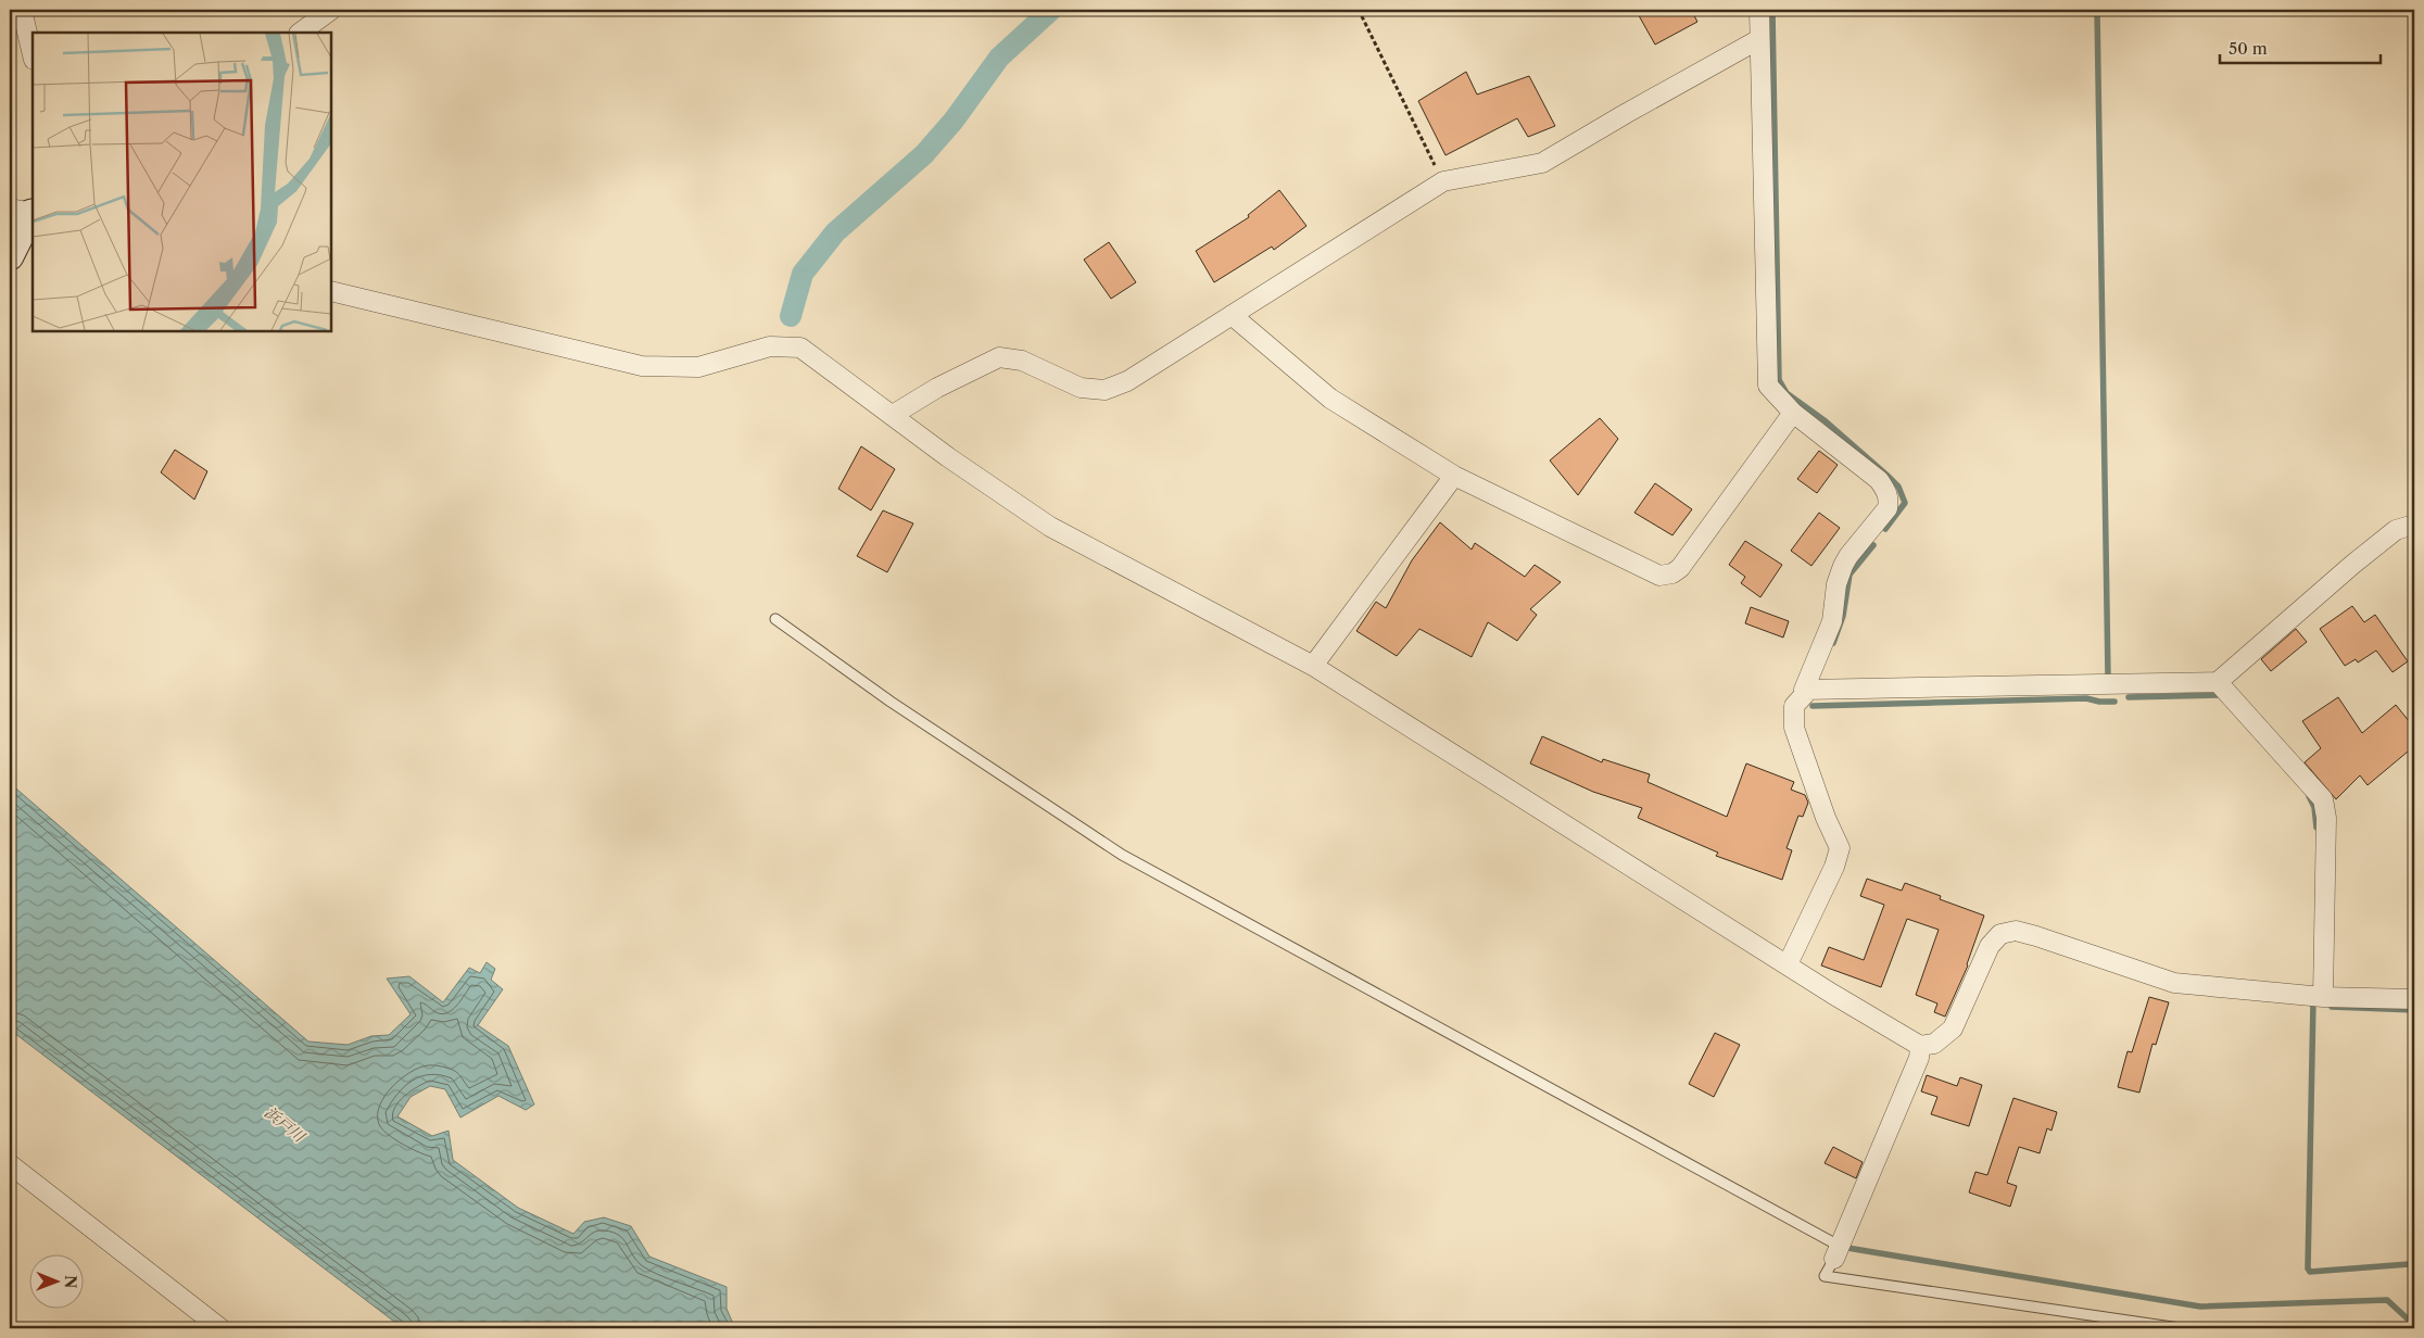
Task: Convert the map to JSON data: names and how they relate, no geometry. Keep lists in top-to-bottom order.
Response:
{
  "water": ["浜戸川"],
  "scale_bar": "50 m",
  "north": "right"
}
